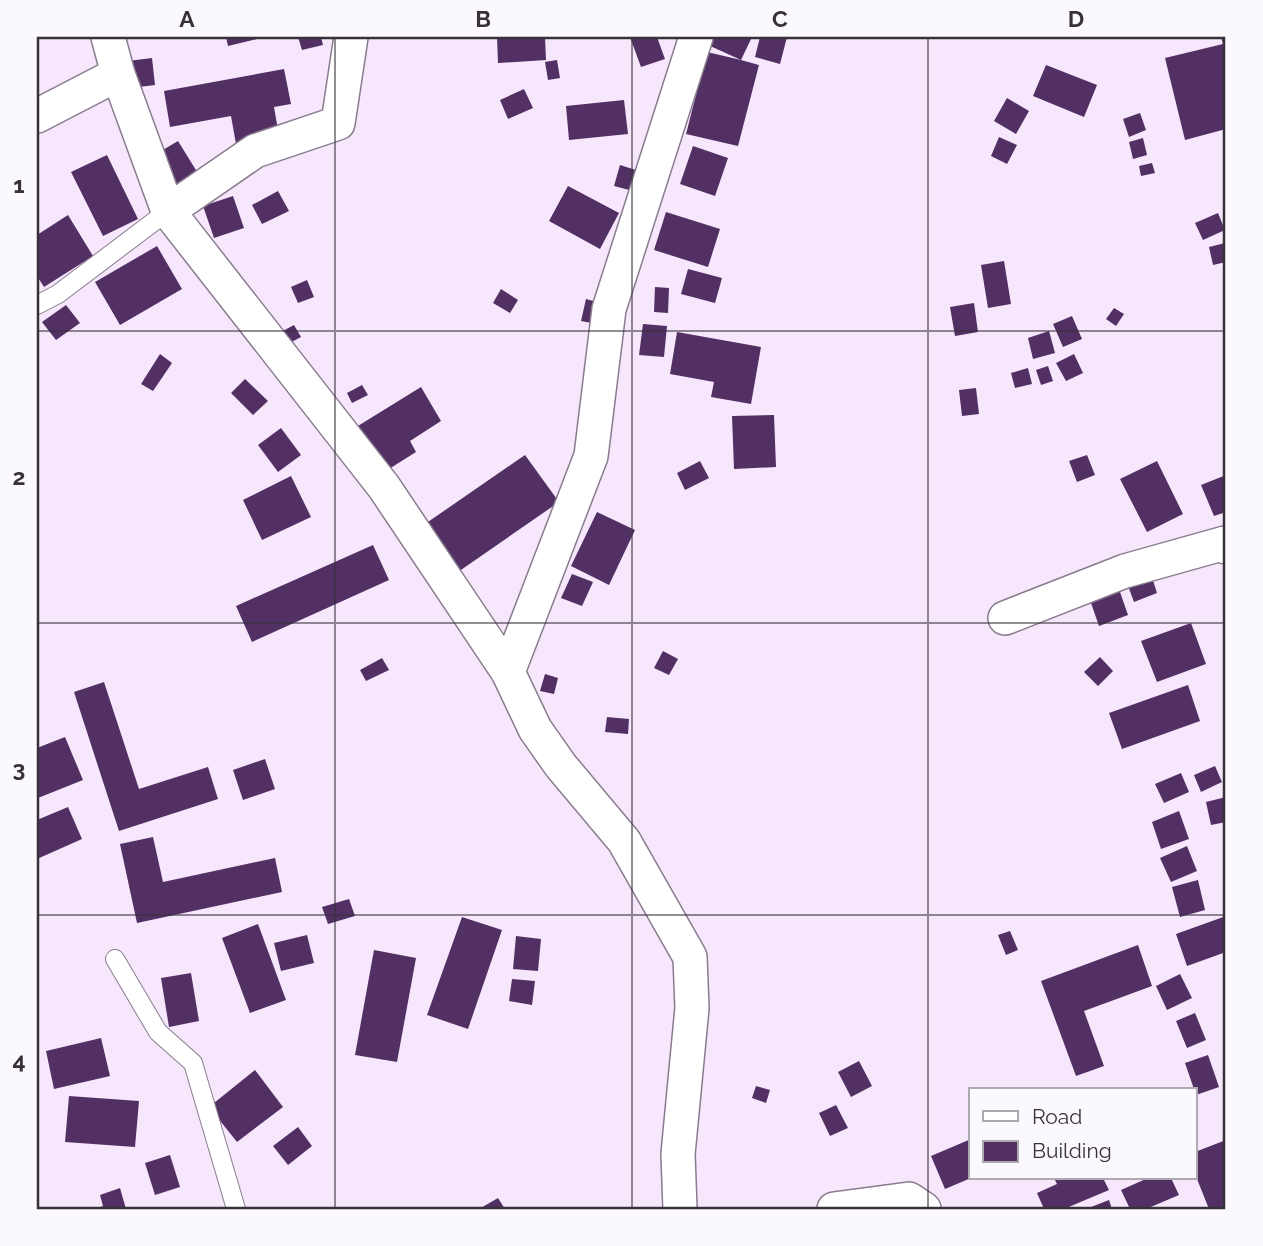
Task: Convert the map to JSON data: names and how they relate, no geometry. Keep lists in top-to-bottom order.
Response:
{
  "legend": ["Road", "Building"],
  "grid": {
    "columns": [
      "A",
      "B",
      "C",
      "D"
    ],
    "rows": [
      "1",
      "2",
      "3",
      "4"
    ]
  }
}
